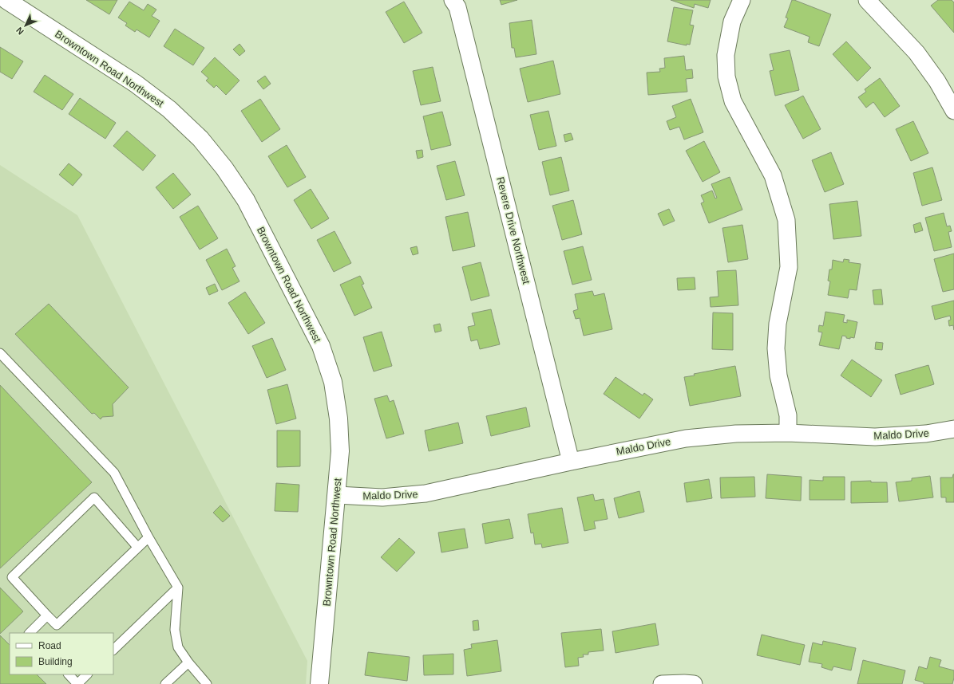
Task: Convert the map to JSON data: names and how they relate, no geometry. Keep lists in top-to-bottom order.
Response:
{
  "streets": {
    "street": ["Browntown Road Northwest", "Revere Drive Northwest", "Maldo Drive"]
  },
  "crossings": [
    ["Browntown Road Northwest", "Maldo Drive"],
    ["Revere Drive Northwest", "Maldo Drive"]
  ],
  "legend": ["Road", "Building"],
  "north": "bottom left"
}
